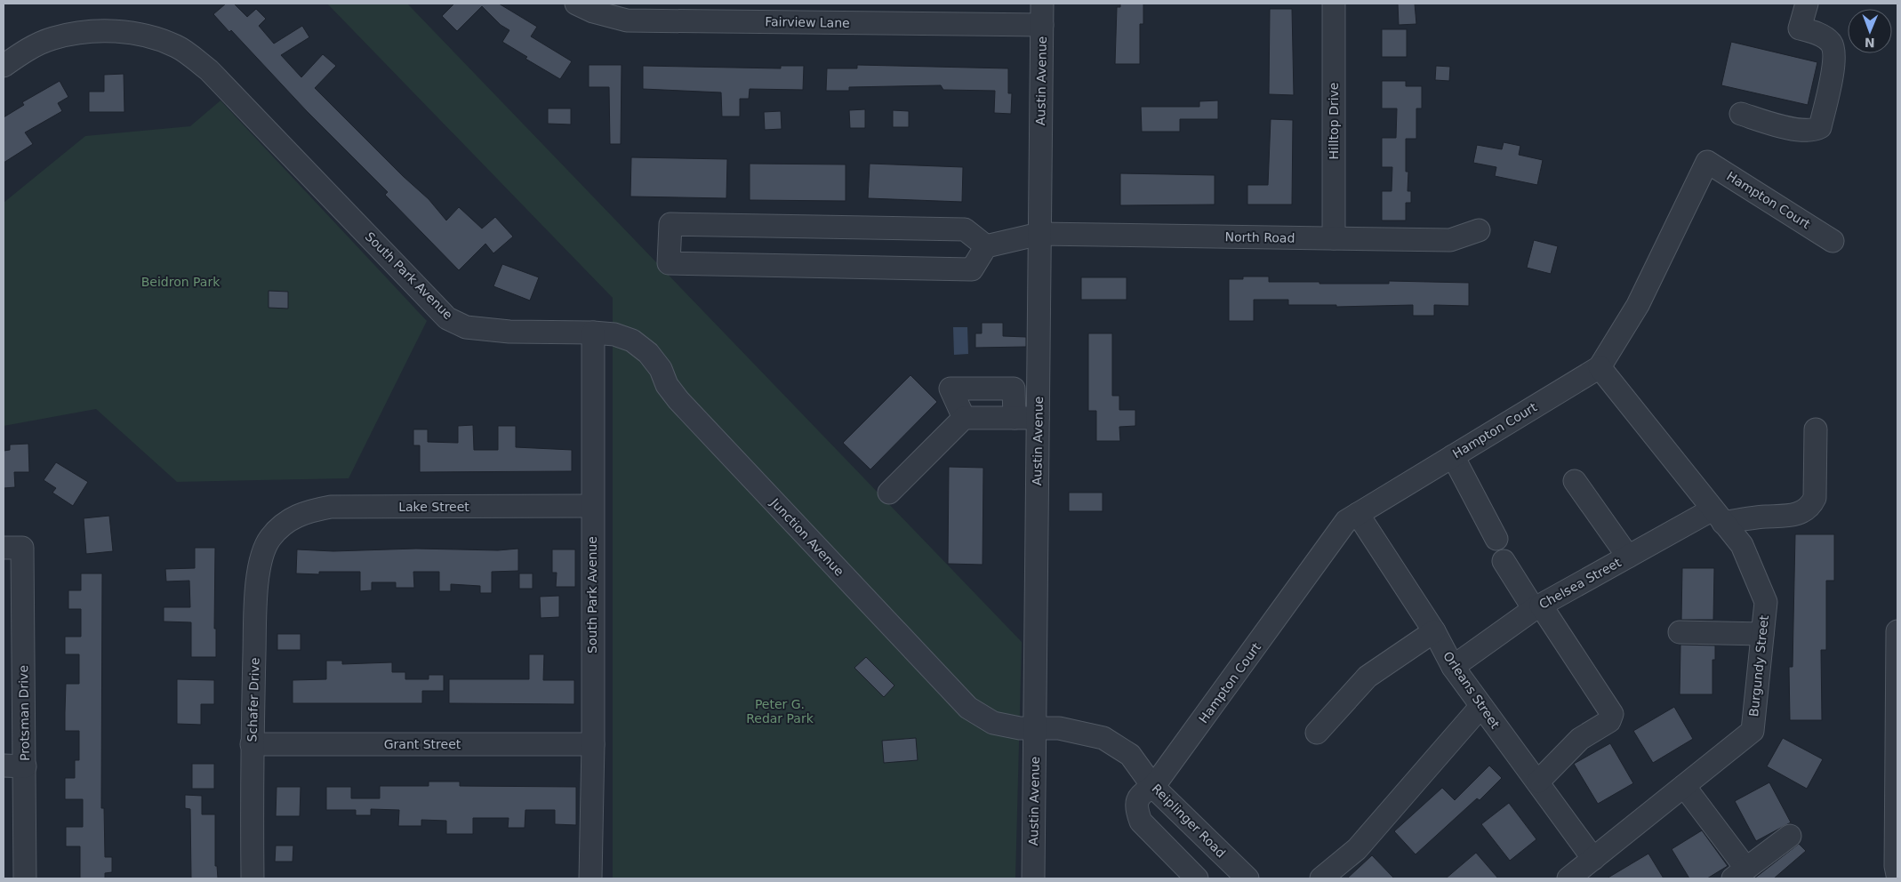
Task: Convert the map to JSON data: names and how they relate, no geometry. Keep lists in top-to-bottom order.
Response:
{
  "streets": {
    "street": [
      "Fairview Lane",
      "Austin Avenue",
      "Hilltop Drive",
      "Hampton Court",
      "North Road",
      "South Park Avenue",
      "Lake Street",
      "Junction Avenue",
      "Chelsea Street",
      "Burgundy Street",
      "Orleans Street",
      "Schafer Drive",
      "Protsman Drive",
      "Grant Street",
      "Reiplinger Road"
    ]
  },
  "crossings": [
    ["Fairview Lane", "Austin Avenue"],
    ["Austin Avenue", "North Road"],
    ["Austin Avenue", "Junction Avenue"],
    ["Austin Avenue", "Reiplinger Road"],
    ["Hilltop Drive", "North Road"],
    ["Hampton Court", "Burgundy Street"],
    ["Hampton Court", "Orleans Street"],
    ["Hampton Court", "Reiplinger Road"],
    ["South Park Avenue", "Lake Street"],
    ["South Park Avenue", "Junction Avenue"],
    ["South Park Avenue", "Grant Street"],
    ["Lake Street", "Schafer Drive"],
    ["Junction Avenue", "Reiplinger Road"],
    ["Chelsea Street", "Burgundy Street"],
    ["Chelsea Street", "Orleans Street"],
    ["Burgundy Street", "Orleans Street"],
    ["Schafer Drive", "Grant Street"]
  ],
  "parks": ["Beidron Park", "Peter G. Redar Park"],
  "north": "bottom"
}
